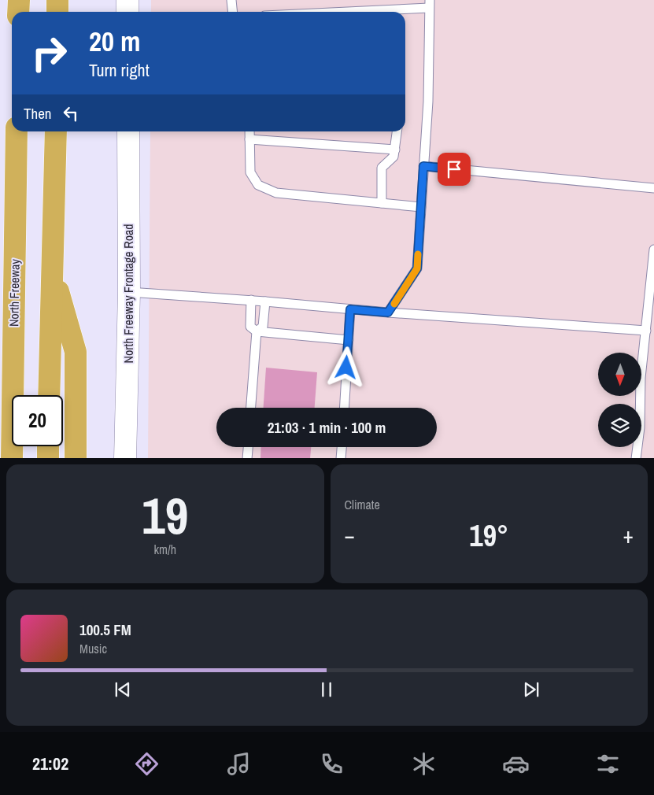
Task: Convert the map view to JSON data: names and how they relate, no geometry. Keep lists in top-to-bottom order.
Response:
{
  "streets": {
    "highway": ["North Freeway"],
    "main road": ["North Freeway Frontage Road"]
  },
  "north": "bottom",
  "page": {
    "turn": ["20 m", "Turn right"],
    "then": "Then",
    "limit": "20",
    "trip": "21:03 · 1 min · 100 m",
    "tile": [
      ["19", "km/h"],
      "Climate"
    ],
    "heat": ["−", "19°", "+"],
    "song": ["100.5 FM", "Music"],
    "tabs": "21:02"
  }
}
